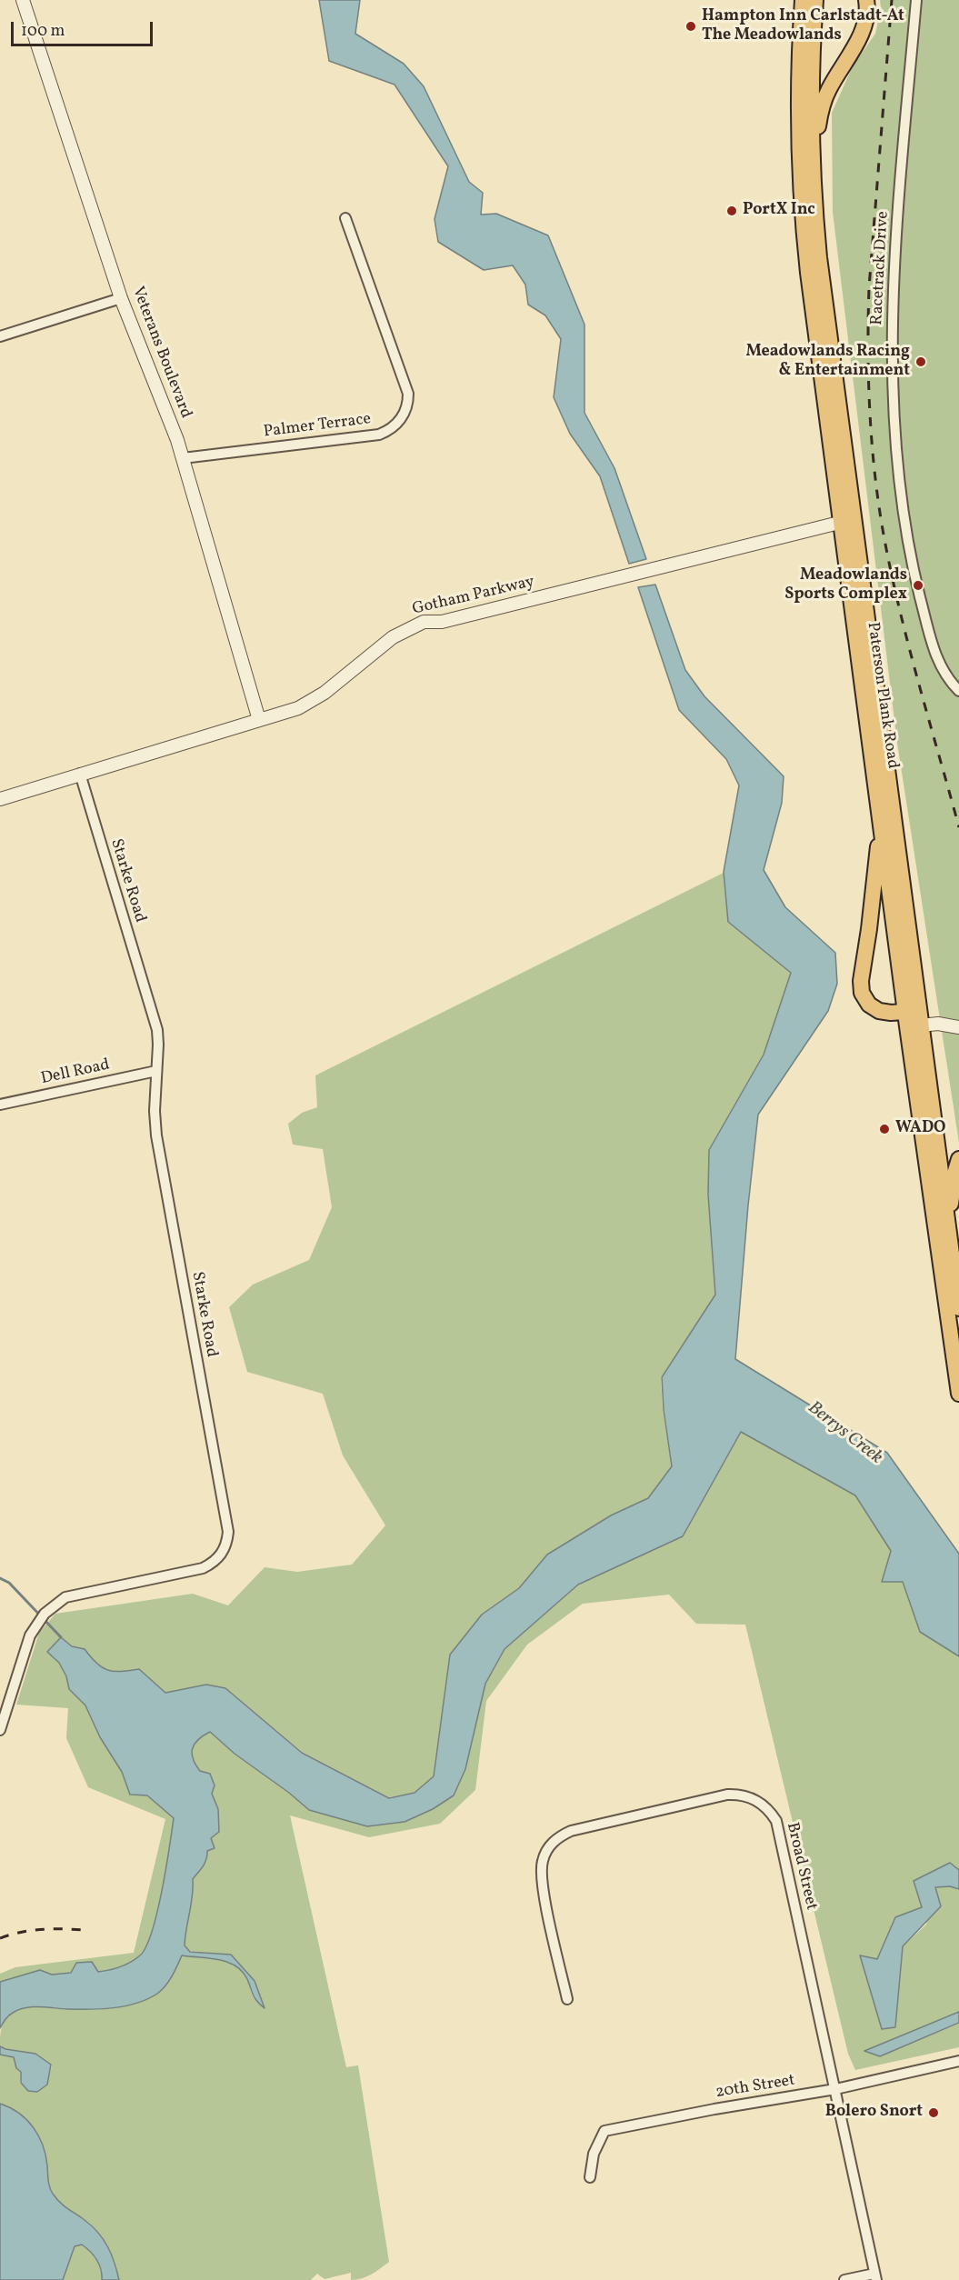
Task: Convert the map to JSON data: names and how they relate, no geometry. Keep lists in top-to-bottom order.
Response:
{
  "streets": {
    "main road": ["Paterson Plank Road"],
    "street": [
      "Racetrack Drive",
      "Veterans Boulevard",
      "Palmer Terrace",
      "Gotham Parkway",
      "Starke Road",
      "Dell Road",
      "Broad Street",
      "20th Street"
    ]
  },
  "crossings": [
    ["Veterans Boulevard", "Palmer Terrace"],
    ["Veterans Boulevard", "Gotham Parkway"],
    ["Gotham Parkway", "Paterson Plank Road"],
    ["Gotham Parkway", "Starke Road"],
    ["Starke Road", "Dell Road"],
    ["Broad Street", "20th Street"]
  ],
  "water": ["Berrys Creek"],
  "places": [
    "Hampton Inn Carlstadt-At The Meadowlands",
    "PortX Inc",
    "Meadowlands Racing & Entertainment",
    "Meadowlands Sports Complex",
    "WADO",
    "Bolero Snort"
  ],
  "scale_bar": "100 m"
}
